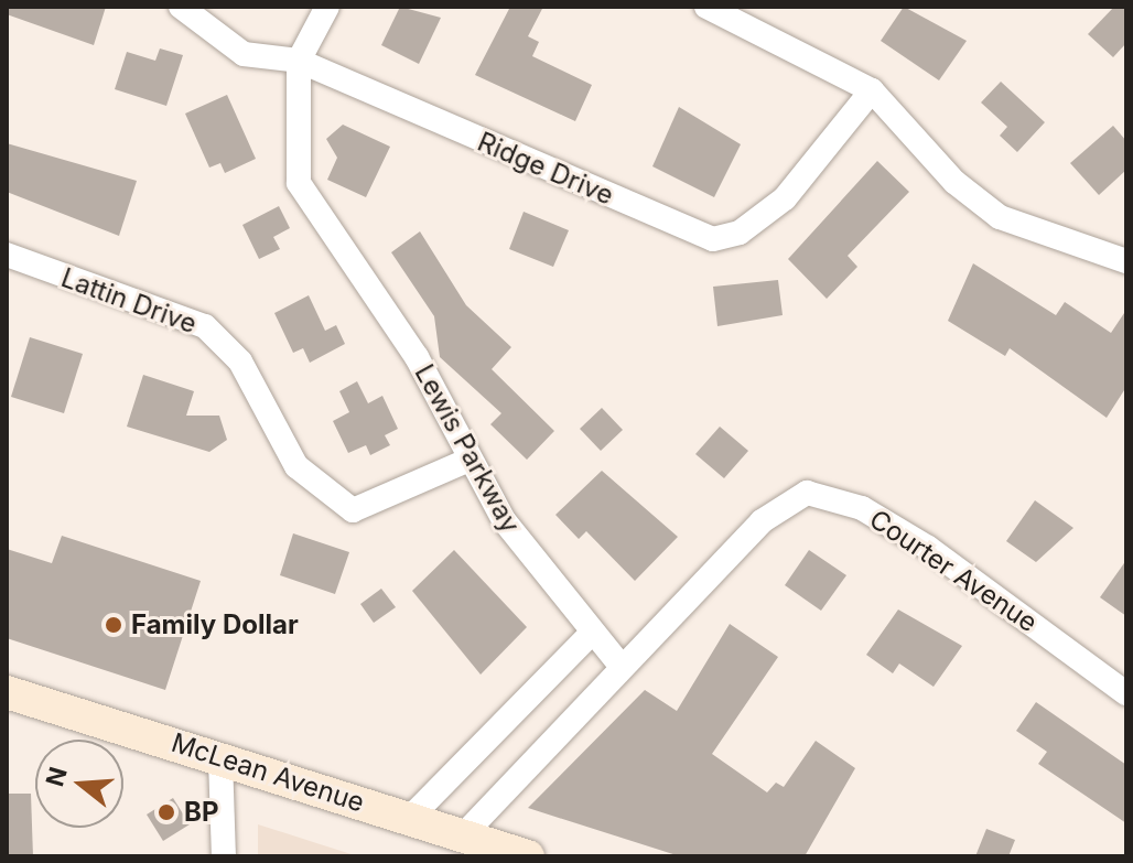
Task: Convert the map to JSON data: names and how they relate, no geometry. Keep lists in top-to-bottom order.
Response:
{
  "streets": {
    "street": [
      "Ridge Drive",
      "Lattin Drive",
      "Lewis Parkway",
      "Courter Avenue",
      "McLean Avenue"
    ]
  },
  "crossings": [
    ["Ridge Drive", "Lewis Parkway"],
    ["Lattin Drive", "Lewis Parkway"],
    ["Lewis Parkway", "Courter Avenue"]
  ],
  "places": ["Family Dollar", "BP"],
  "north": "left"
}
